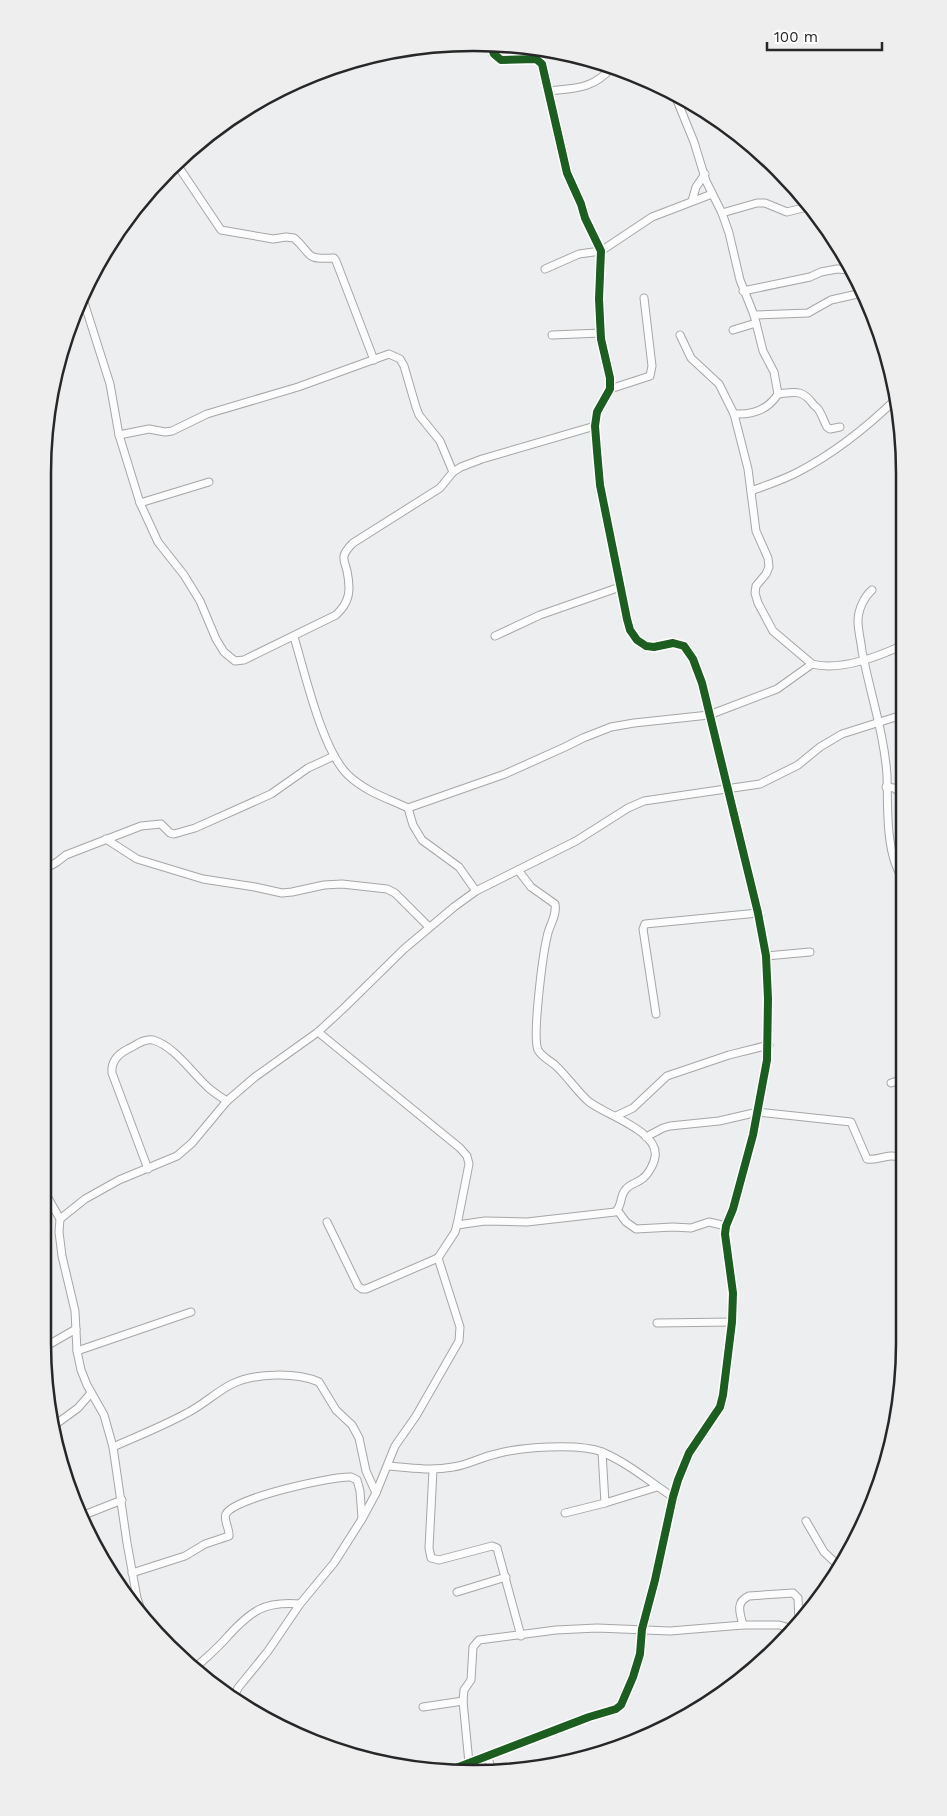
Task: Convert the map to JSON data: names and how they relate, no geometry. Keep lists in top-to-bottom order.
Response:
{
  "scale_bar": "100 m"
}
